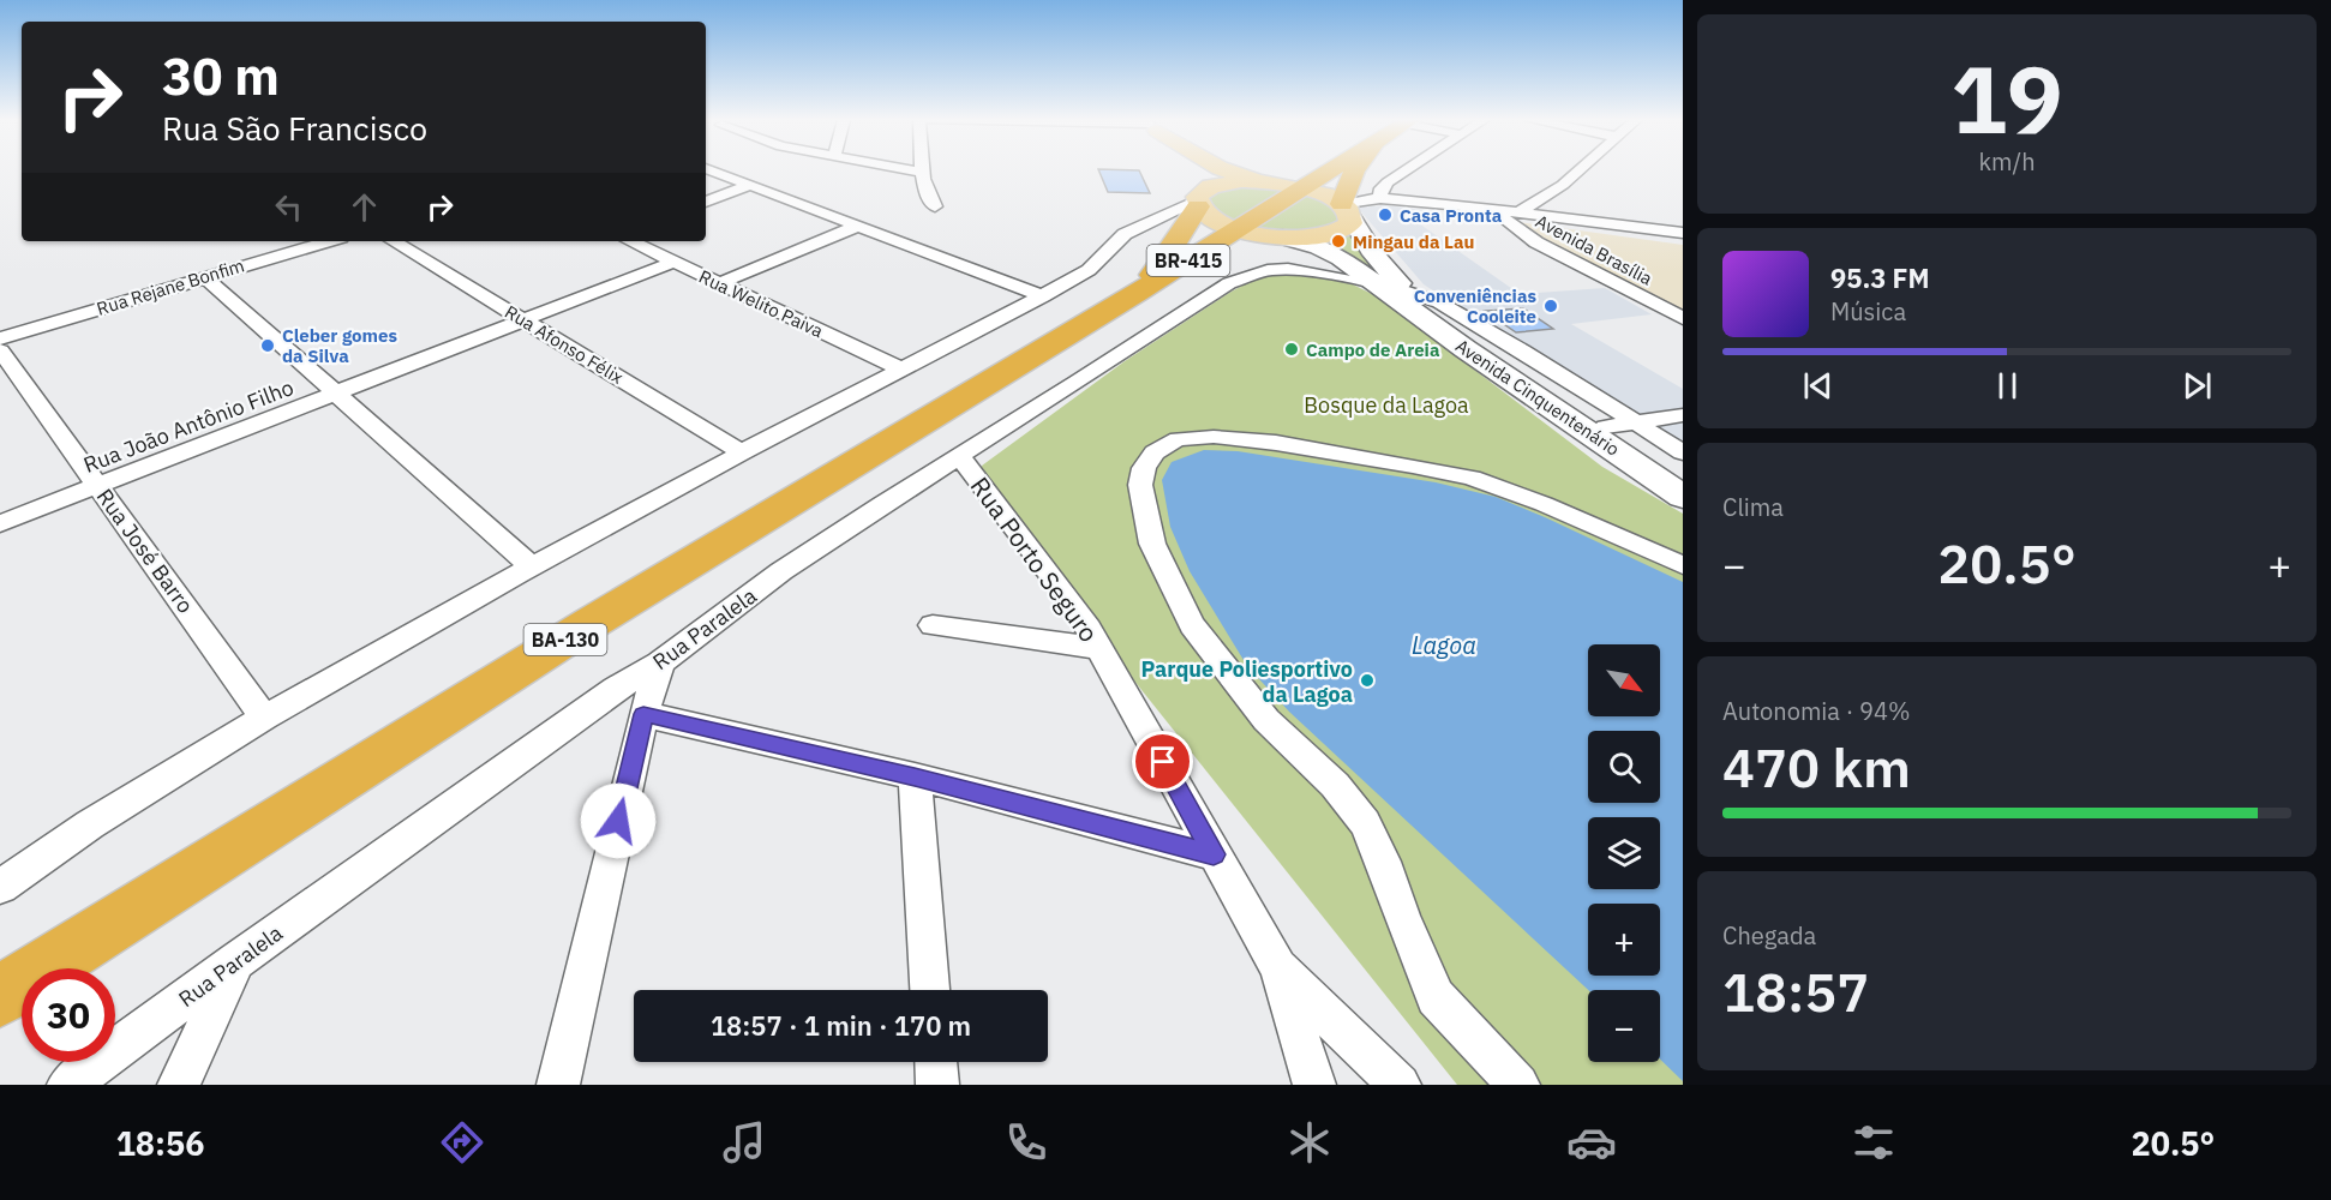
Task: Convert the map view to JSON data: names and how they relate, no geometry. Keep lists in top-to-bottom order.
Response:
{
  "streets": {
    "highway": ["BR-415", "BA-130"],
    "main road": ["Avenida Cinquentenário"],
    "street": [
      "Avenida Brasília",
      "Rua Rejane Bonfim",
      "Rua Welito Paiva",
      "Rua Afonso Félix",
      "Rua João Antônio Filho",
      "Rua José Barro",
      "Rua Porto Seguro",
      "Rua Paralela"
    ]
  },
  "crossings": [
    ["BR-415", "BA-130"],
    ["Rua Welito Paiva", "Rua João Antônio Filho"],
    ["Rua Afonso Félix", "Rua João Antônio Filho"],
    ["Avenida Cinquentenário", "Rua Paralela"],
    ["Rua João Antônio Filho", "Rua José Barro"],
    ["Rua Porto Seguro", "Rua Paralela"]
  ],
  "water": ["Lagoa"],
  "parks": ["Bosque da Lagoa"],
  "places": [
    "Casa Pronta",
    "Mingau da Lau",
    "Conveniências Cooleite",
    "Cleber gomes da Silva",
    "Campo de Areia",
    "Parque Poliesportivo da Lagoa"
  ],
  "north": "bottom right",
  "page": {
    "tile": [
      ["19", "km/h"],
      "Clima",
      ["Autonomia · 94%", "470 km"],
      ["Chegada", "18:57"]
    ],
    "turn": ["30 m", "Rua São Francisco"],
    "song": ["95.3 FM", "Música"],
    "heat": ["−", "20.5°", "+"],
    "map_buttons": ["+", "−"],
    "limit": "30",
    "trip": "18:57 · 1 min · 170 m",
    "tabs": ["18:56", "20.5°"]
  }
}
